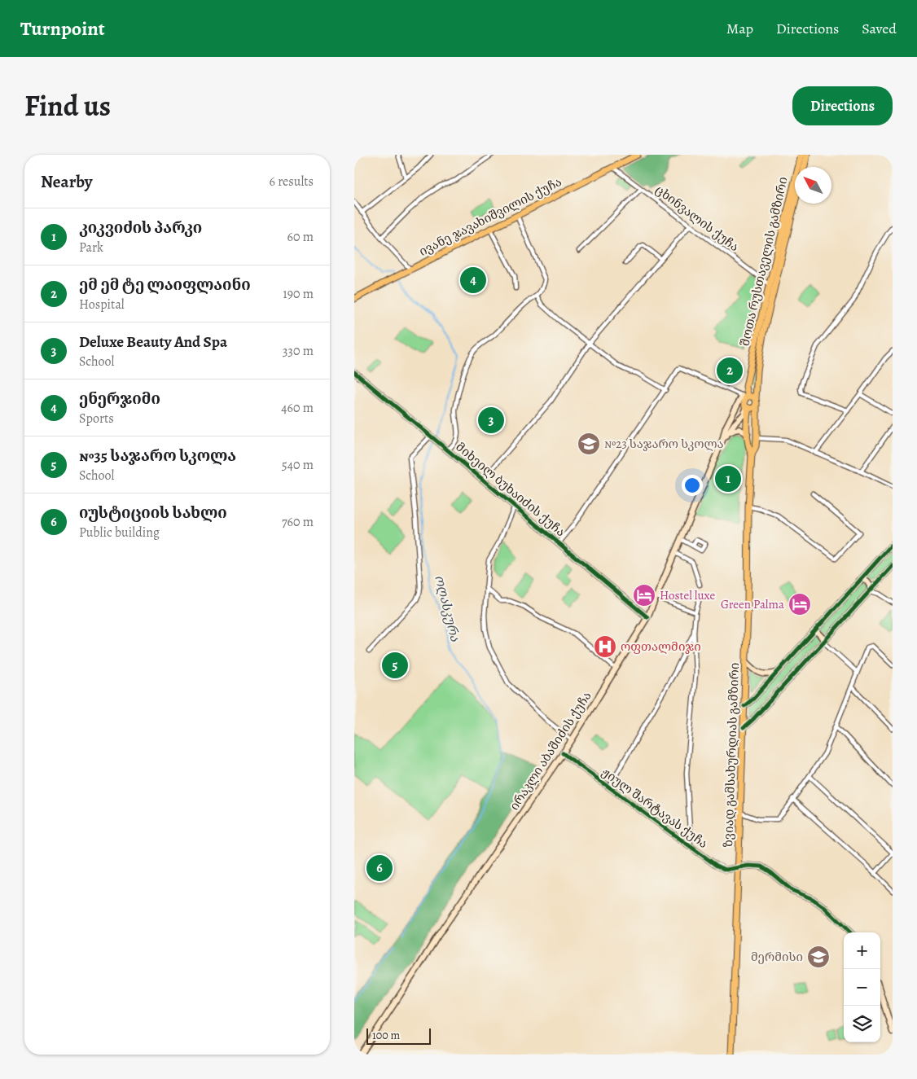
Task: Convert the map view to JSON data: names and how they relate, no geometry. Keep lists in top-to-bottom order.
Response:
{
  "streets": {
    "main road": [
      "ივანე ჯავახიშვილის ქუჩა",
      "შოთა რუსთაველის გამზირი",
      "მიხეილ ბუხაიძის ქუჩა",
      "ირაკლი აბაშიძის ქუჩა",
      "ზვიად გამსახურდიას გამზირი",
      "ჟიულ შარტავას ქუჩა"
    ],
    "street": ["ცხინვალის ქუჩა"]
  },
  "crossings": [
    ["ივანე ჯავახიშვილის ქუჩა", "ცხინვალის ქუჩა"],
    ["ცხინვალის ქუჩა", "შოთა რუსთაველის გამზირი"],
    ["შოთა რუსთაველის გამზირი", "ირაკლი აბაშიძის ქუჩა"],
    ["შოთა რუსთაველის გამზირი", "ზვიად გამსახურდიას გამზირი"],
    ["მიხეილ ბუხაიძის ქუჩა", "ირაკლი აბაშიძის ქუჩა"],
    ["ირაკლი აბაშიძის ქუჩა", "ზვიად გამსახურდიას გამზირი"],
    ["ირაკლი აბაშიძის ქუჩა", "ჟიულ შარტავას ქუჩა"],
    ["ზვიად გამსახურდიას გამზირი", "ჟიულ შარტავას ქუჩა"]
  ],
  "water": ["ოღასკურა"],
  "places": {
    "school or university": ["№23 საჯარო სკოლა", "მერმისი"],
    "hotel": ["Hostel luxe", "Green Palma"],
    "hospital": ["ოფთალმიჯი"]
  },
  "scale_bar": "100 m",
  "north": "top left",
  "page": {
    "header": "Turnpoint",
    "nav": ["Map", "Directions", "Saved"],
    "title": "Find us",
    "buttons": "Directions",
    "heading": ["Nearby", "6 results"],
    "list": [
      {
        "mark": "1",
        "name": "კიკვიძის პარკი",
        "note": "Park",
        "value": "60 m"
      },
      {
        "mark": "2",
        "name": "ემ ემ ტე ლაიფლაინი",
        "note": "Hospital",
        "value": "190 m"
      },
      {
        "mark": "3",
        "name": "Deluxe Beauty And Spa",
        "note": "School",
        "value": "330 m"
      },
      {
        "mark": "4",
        "name": "ენერჯიმი",
        "note": "Sports",
        "value": "460 m"
      },
      {
        "mark": "5",
        "name": "№35 საჯარო სკოლა",
        "note": "School",
        "value": "540 m"
      },
      {
        "mark": "6",
        "name": "იუსტიციის სახლი",
        "note": "Public building",
        "value": "760 m"
      }
    ],
    "pins": [
      "4",
      "2",
      "3",
      "1",
      "5",
      "6"
    ],
    "map_buttons": ["+", "−"],
    "scale": "100 m"
  }
}
